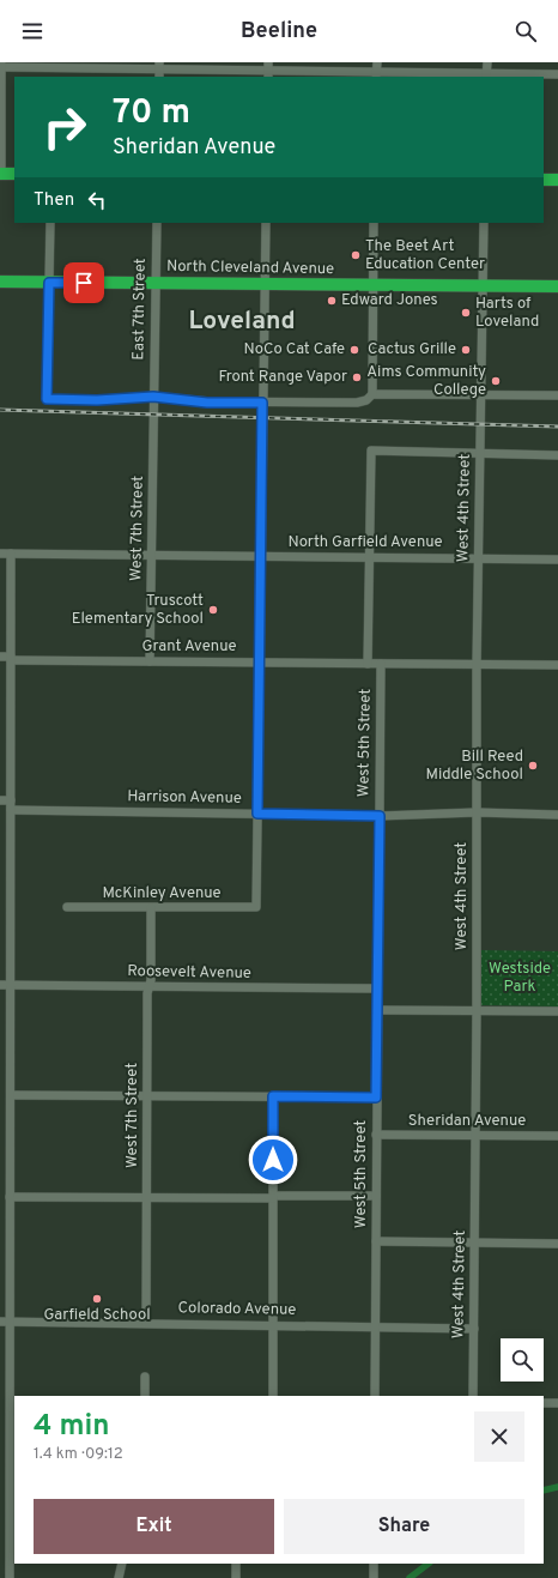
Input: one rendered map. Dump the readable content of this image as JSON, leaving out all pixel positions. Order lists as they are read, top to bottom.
{
  "streets": {
    "highway": ["North Cleveland Avenue"],
    "street": [
      "East 7th Street",
      "West 4th Street",
      "West 7th Street",
      "North Garfield Avenue",
      "Grant Avenue",
      "West 5th Street",
      "Harrison Avenue",
      "McKinley Avenue",
      "Roosevelt Avenue",
      "Sheridan Avenue",
      "Colorado Avenue"
    ]
  },
  "crossings": [
    ["North Cleveland Avenue", "East 7th Street"],
    ["North Cleveland Avenue", "West 4th Street"],
    ["East 7th Street", "West 7th Street"],
    ["West 4th Street", "North Garfield Avenue"],
    ["West 4th Street", "Harrison Avenue"],
    ["West 4th Street", "Sheridan Avenue"],
    ["West 4th Street", "Colorado Avenue"],
    ["West 7th Street", "North Garfield Avenue"],
    ["West 7th Street", "Grant Avenue"],
    ["West 7th Street", "McKinley Avenue"],
    ["West 7th Street", "Roosevelt Avenue"],
    ["West 7th Street", "Colorado Avenue"],
    ["Grant Avenue", "West 5th Street"],
    ["West 5th Street", "Harrison Avenue"],
    ["West 5th Street", "Roosevelt Avenue"],
    ["West 5th Street", "Sheridan Avenue"],
    ["West 5th Street", "Colorado Avenue"],
    ["Harrison Avenue", "McKinley Avenue"]
  ],
  "districts": ["Loveland"],
  "parks": ["Westside Park"],
  "places": [
    "The Beet Art Education Center",
    "Edward Jones",
    "Harts of Loveland",
    "NoCo Cat Cafe",
    "Cactus Grille",
    "Front Range Vapor",
    "Aims Community College",
    "Truscott Elementary School",
    "Bill Reed Middle School",
    "Garfield School"
  ],
  "page": {
    "header": "Beeline",
    "turn": ["70 m", "Sheridan Avenue"],
    "then": "Then",
    "heading": ["4 min", "1.4 km · 09:12"],
    "buttons": ["Exit", "Share"]
  }
}
